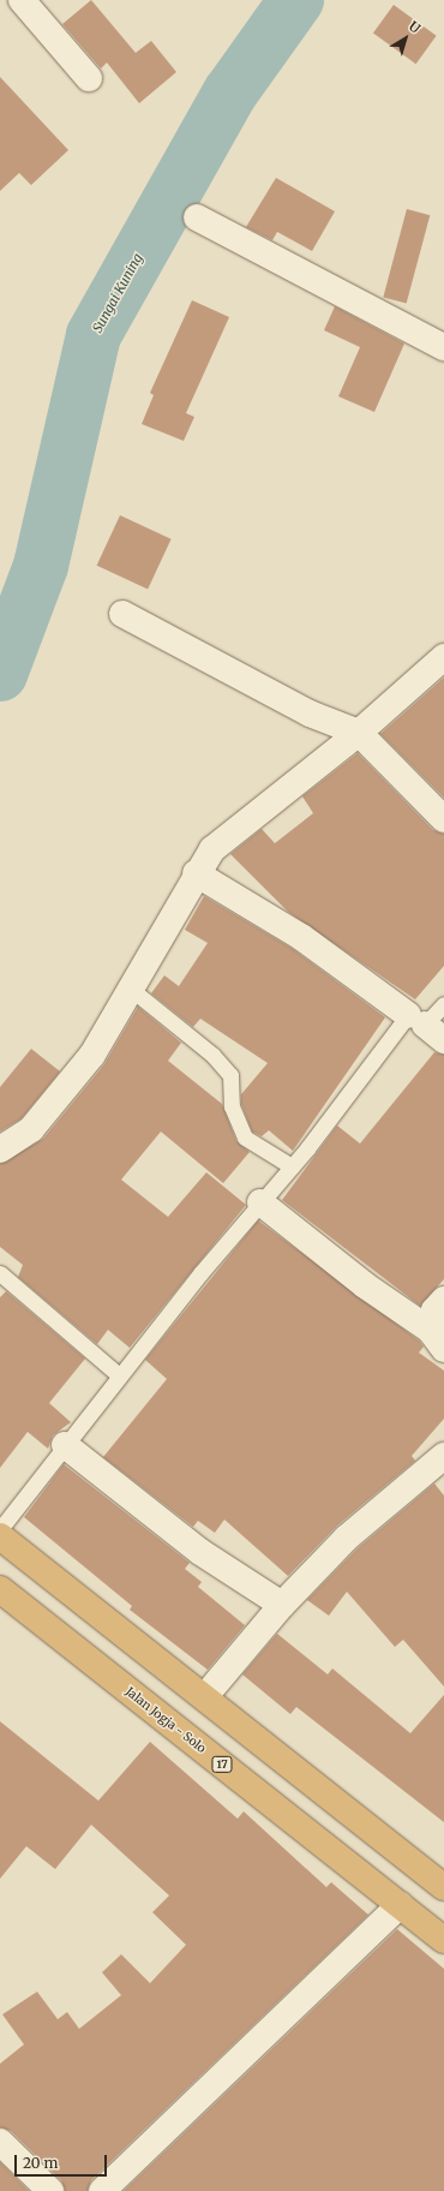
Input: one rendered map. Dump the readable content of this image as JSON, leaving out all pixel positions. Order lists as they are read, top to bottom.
{
  "streets": {
    "highway": ["Jalan Jogja - Solo", "17"]
  },
  "water": ["Sungai Kuning"],
  "scale_bar": "20 m",
  "north": "top right"
}
